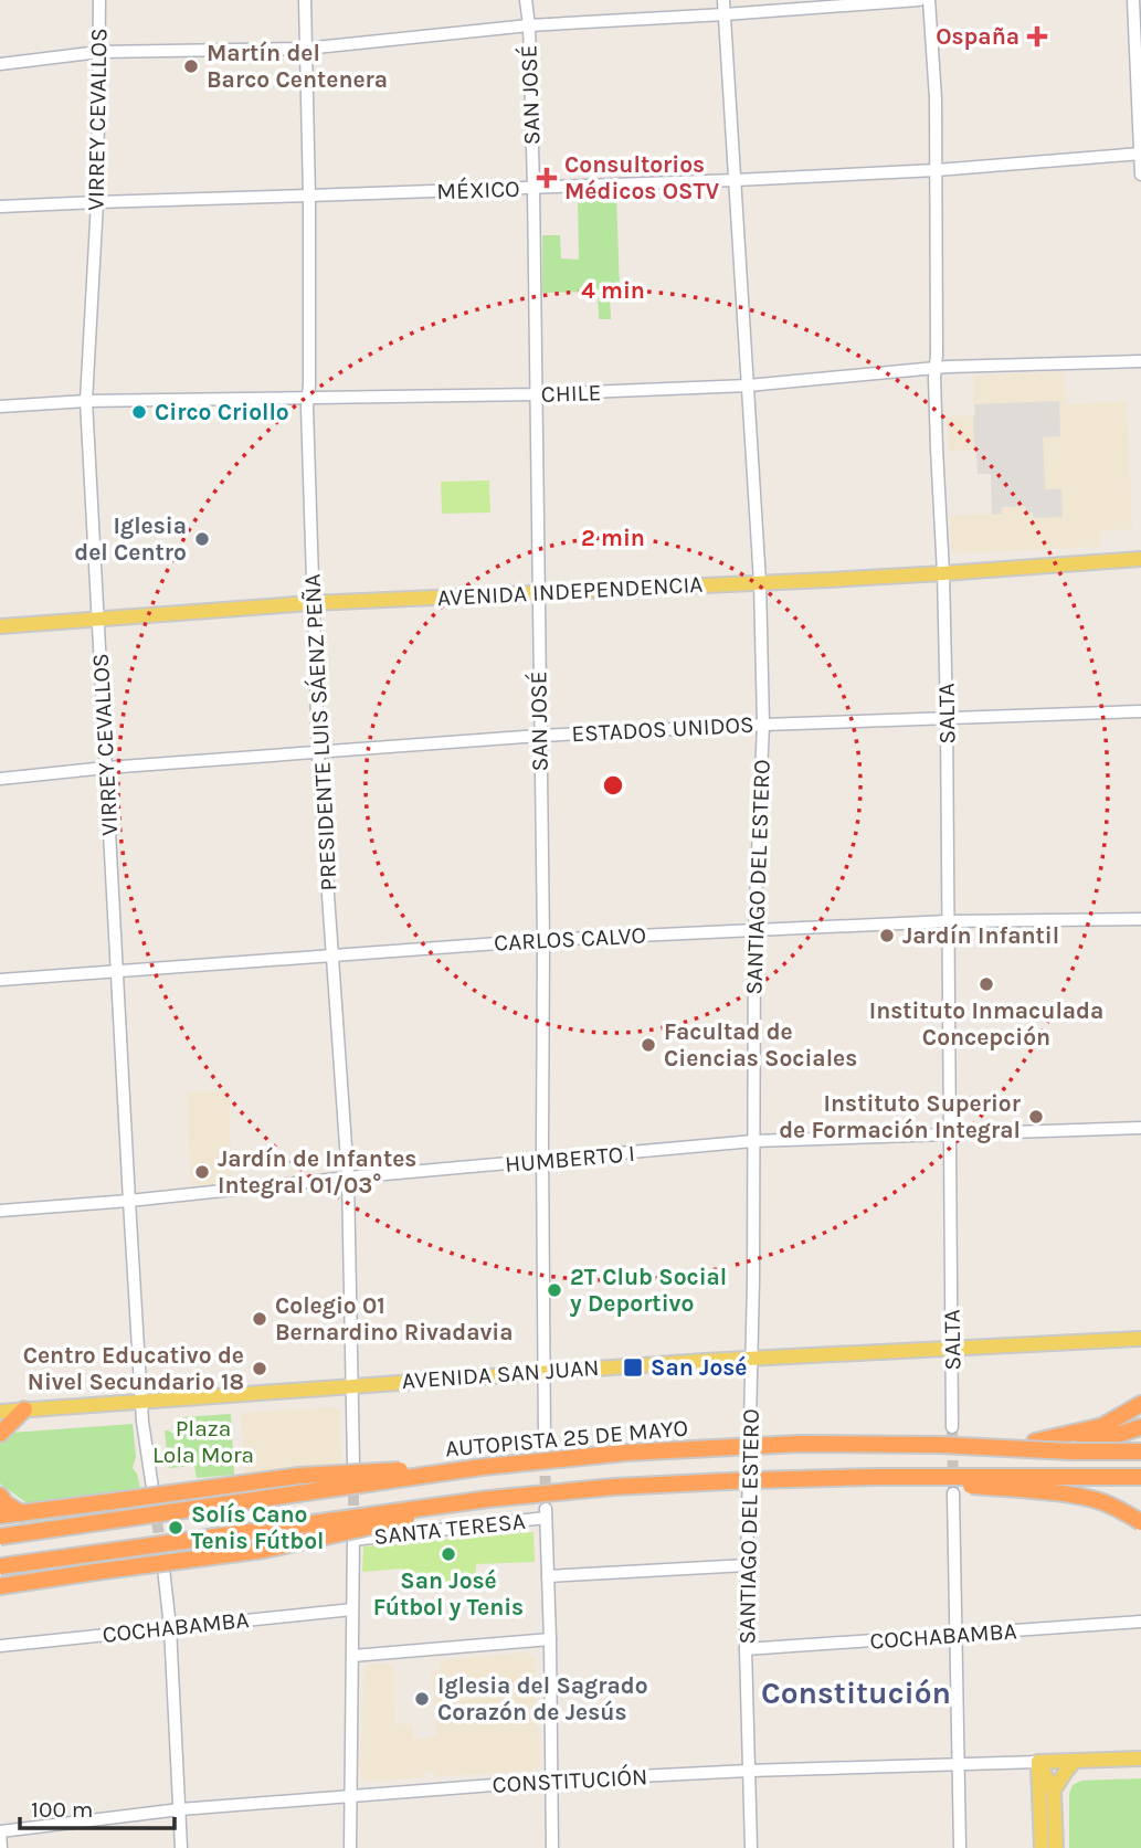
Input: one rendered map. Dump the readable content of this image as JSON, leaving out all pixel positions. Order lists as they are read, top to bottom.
{
  "streets": {
    "highway": ["AUTOPISTA 25 DE MAYO"],
    "main road": ["AVENIDA INDEPENDENCIA", "AVENIDA SAN JUAN", "CONSTITUCIÓN"],
    "street": [
      "SAN JOSÉ",
      "VIRREY CEVALLOS",
      "MÉXICO",
      "CHILE",
      "SALTA",
      "ESTADOS UNIDOS",
      "PRESIDENTE LUIS SÁENZ PEÑA",
      "SANTIAGO DEL ESTERO",
      "CARLOS CALVO",
      "HUMBERTO I",
      "SANTA TERESA",
      "COCHABAMBA"
    ]
  },
  "crossings": [
    ["SAN JOSÉ", "MÉXICO"],
    ["SAN JOSÉ", "CHILE"],
    ["SAN JOSÉ", "AVENIDA INDEPENDENCIA"],
    ["SAN JOSÉ", "ESTADOS UNIDOS"],
    ["SAN JOSÉ", "CARLOS CALVO"],
    ["SAN JOSÉ", "HUMBERTO I"],
    ["SAN JOSÉ", "AVENIDA SAN JUAN"],
    ["VIRREY CEVALLOS", "MÉXICO"],
    ["VIRREY CEVALLOS", "CHILE"],
    ["VIRREY CEVALLOS", "AVENIDA INDEPENDENCIA"],
    ["VIRREY CEVALLOS", "ESTADOS UNIDOS"],
    ["VIRREY CEVALLOS", "CARLOS CALVO"],
    ["VIRREY CEVALLOS", "HUMBERTO I"],
    ["VIRREY CEVALLOS", "AVENIDA SAN JUAN"],
    ["MÉXICO", "SALTA"],
    ["MÉXICO", "PRESIDENTE LUIS SÁENZ PEÑA"],
    ["MÉXICO", "SANTIAGO DEL ESTERO"],
    ["CHILE", "SALTA"],
    ["CHILE", "PRESIDENTE LUIS SÁENZ PEÑA"],
    ["CHILE", "SANTIAGO DEL ESTERO"],
    ["AVENIDA INDEPENDENCIA", "SALTA"],
    ["AVENIDA INDEPENDENCIA", "PRESIDENTE LUIS SÁENZ PEÑA"],
    ["AVENIDA INDEPENDENCIA", "SANTIAGO DEL ESTERO"],
    ["SALTA", "ESTADOS UNIDOS"],
    ["SALTA", "CARLOS CALVO"],
    ["SALTA", "HUMBERTO I"],
    ["SALTA", "AVENIDA SAN JUAN"],
    ["ESTADOS UNIDOS", "PRESIDENTE LUIS SÁENZ PEÑA"],
    ["ESTADOS UNIDOS", "SANTIAGO DEL ESTERO"],
    ["PRESIDENTE LUIS SÁENZ PEÑA", "CARLOS CALVO"],
    ["PRESIDENTE LUIS SÁENZ PEÑA", "HUMBERTO I"],
    ["PRESIDENTE LUIS SÁENZ PEÑA", "AVENIDA SAN JUAN"],
    ["SANTIAGO DEL ESTERO", "CARLOS CALVO"],
    ["SANTIAGO DEL ESTERO", "HUMBERTO I"],
    ["SANTIAGO DEL ESTERO", "AVENIDA SAN JUAN"],
    ["SANTIAGO DEL ESTERO", "COCHABAMBA"],
    ["SANTIAGO DEL ESTERO", "CONSTITUCIÓN"],
    ["SANTA TERESA", "COCHABAMBA"]
  ],
  "districts": ["Constitución"],
  "parks": ["Plaza Lola Mora"],
  "places": {
    "health": ["Ospaña", "Consultorios Médicos OSTV"],
    "other": [
      "Martín del Barco Centenera",
      "Circo Criollo",
      "Iglesia del Centro",
      "Jardín Infantil",
      "Instituto Inmaculada Concepción",
      "Facultad de Ciencias Sociales",
      "Instituto Superior de Formación Integral",
      "Jardín de Infantes Integral 01/03°",
      "2T Club Social y Deportivo",
      "Colegio 01 Bernardino Rivadavia",
      "Centro Educativo de Nivel Secundario 18",
      "Solís Cano Tenis Fútbol",
      "San José Fútbol y Tenis",
      "Iglesia del Sagrado Corazón de Jesús"
    ],
    "transit": ["San José"]
  },
  "scale_bar": "100 m",
  "rings": ["4 min", "2 min"]
}
